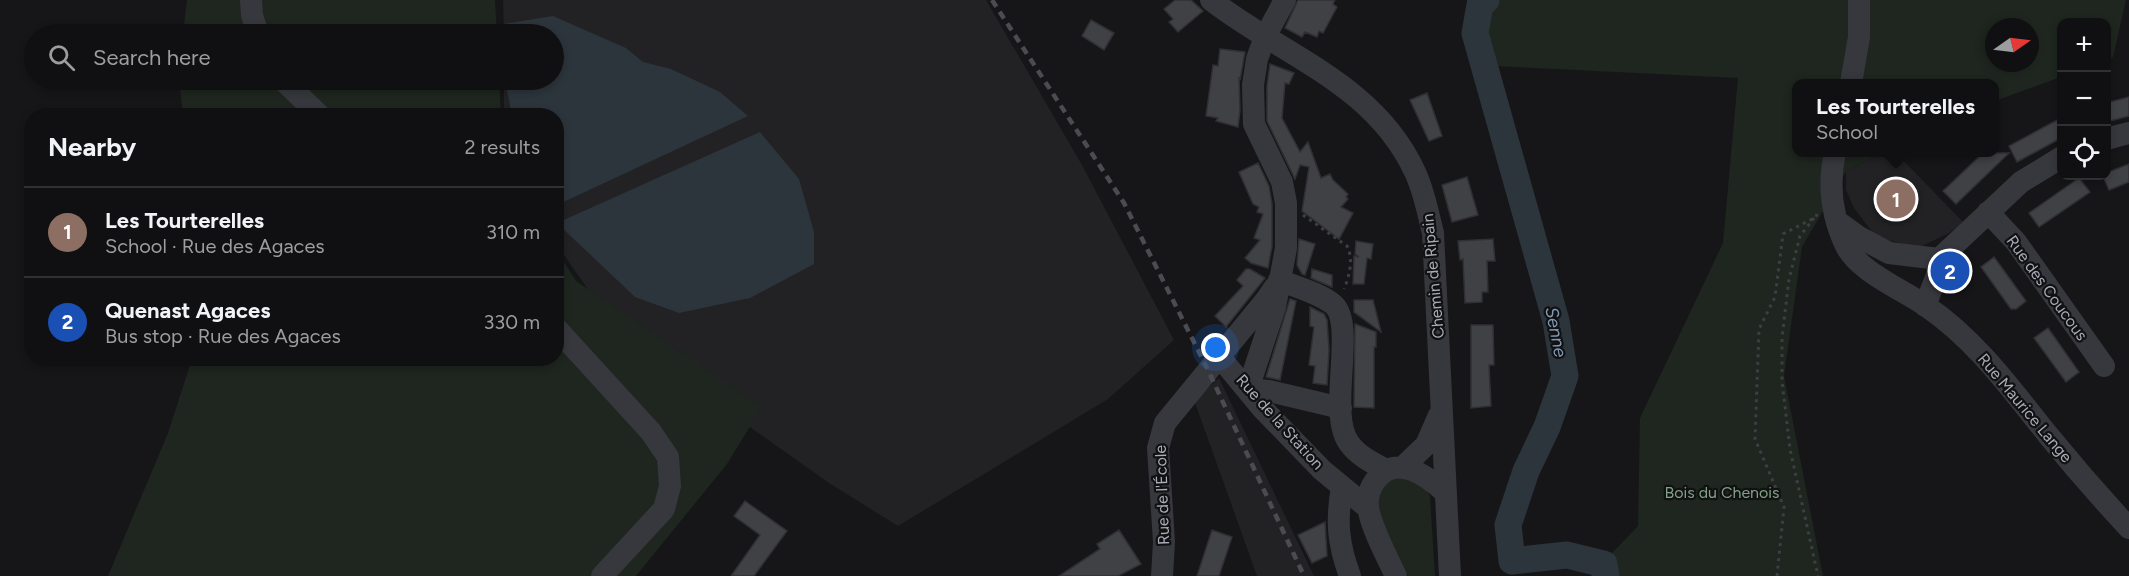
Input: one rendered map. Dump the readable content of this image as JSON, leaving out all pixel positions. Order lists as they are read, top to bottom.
{
  "streets": {
    "street": [
      "Chemin de Ripain",
      "Rue des Coucous",
      "Rue Maurice Lange",
      "Rue de la Station",
      "Rue de l'École"
    ]
  },
  "crossings": [
    ["Rue de la Station", "Rue de l'École"]
  ],
  "water": ["Senne"],
  "parks": ["Bois du Chenois"],
  "north": "right",
  "page": {
    "map_buttons": ["+", "−"],
    "search": "Search here",
    "popup": ["Les Tourterelles", "School"],
    "heading": ["Nearby", "2 results"],
    "pins": ["1", "2"],
    "list": [
      {
        "mark": "1",
        "name": "Les Tourterelles",
        "note": "School · Rue des Agaces",
        "value": "310 m"
      },
      {
        "mark": "2",
        "name": "Quenast Agaces",
        "note": "Bus stop · Rue des Agaces",
        "value": "330 m"
      }
    ]
  }
}
